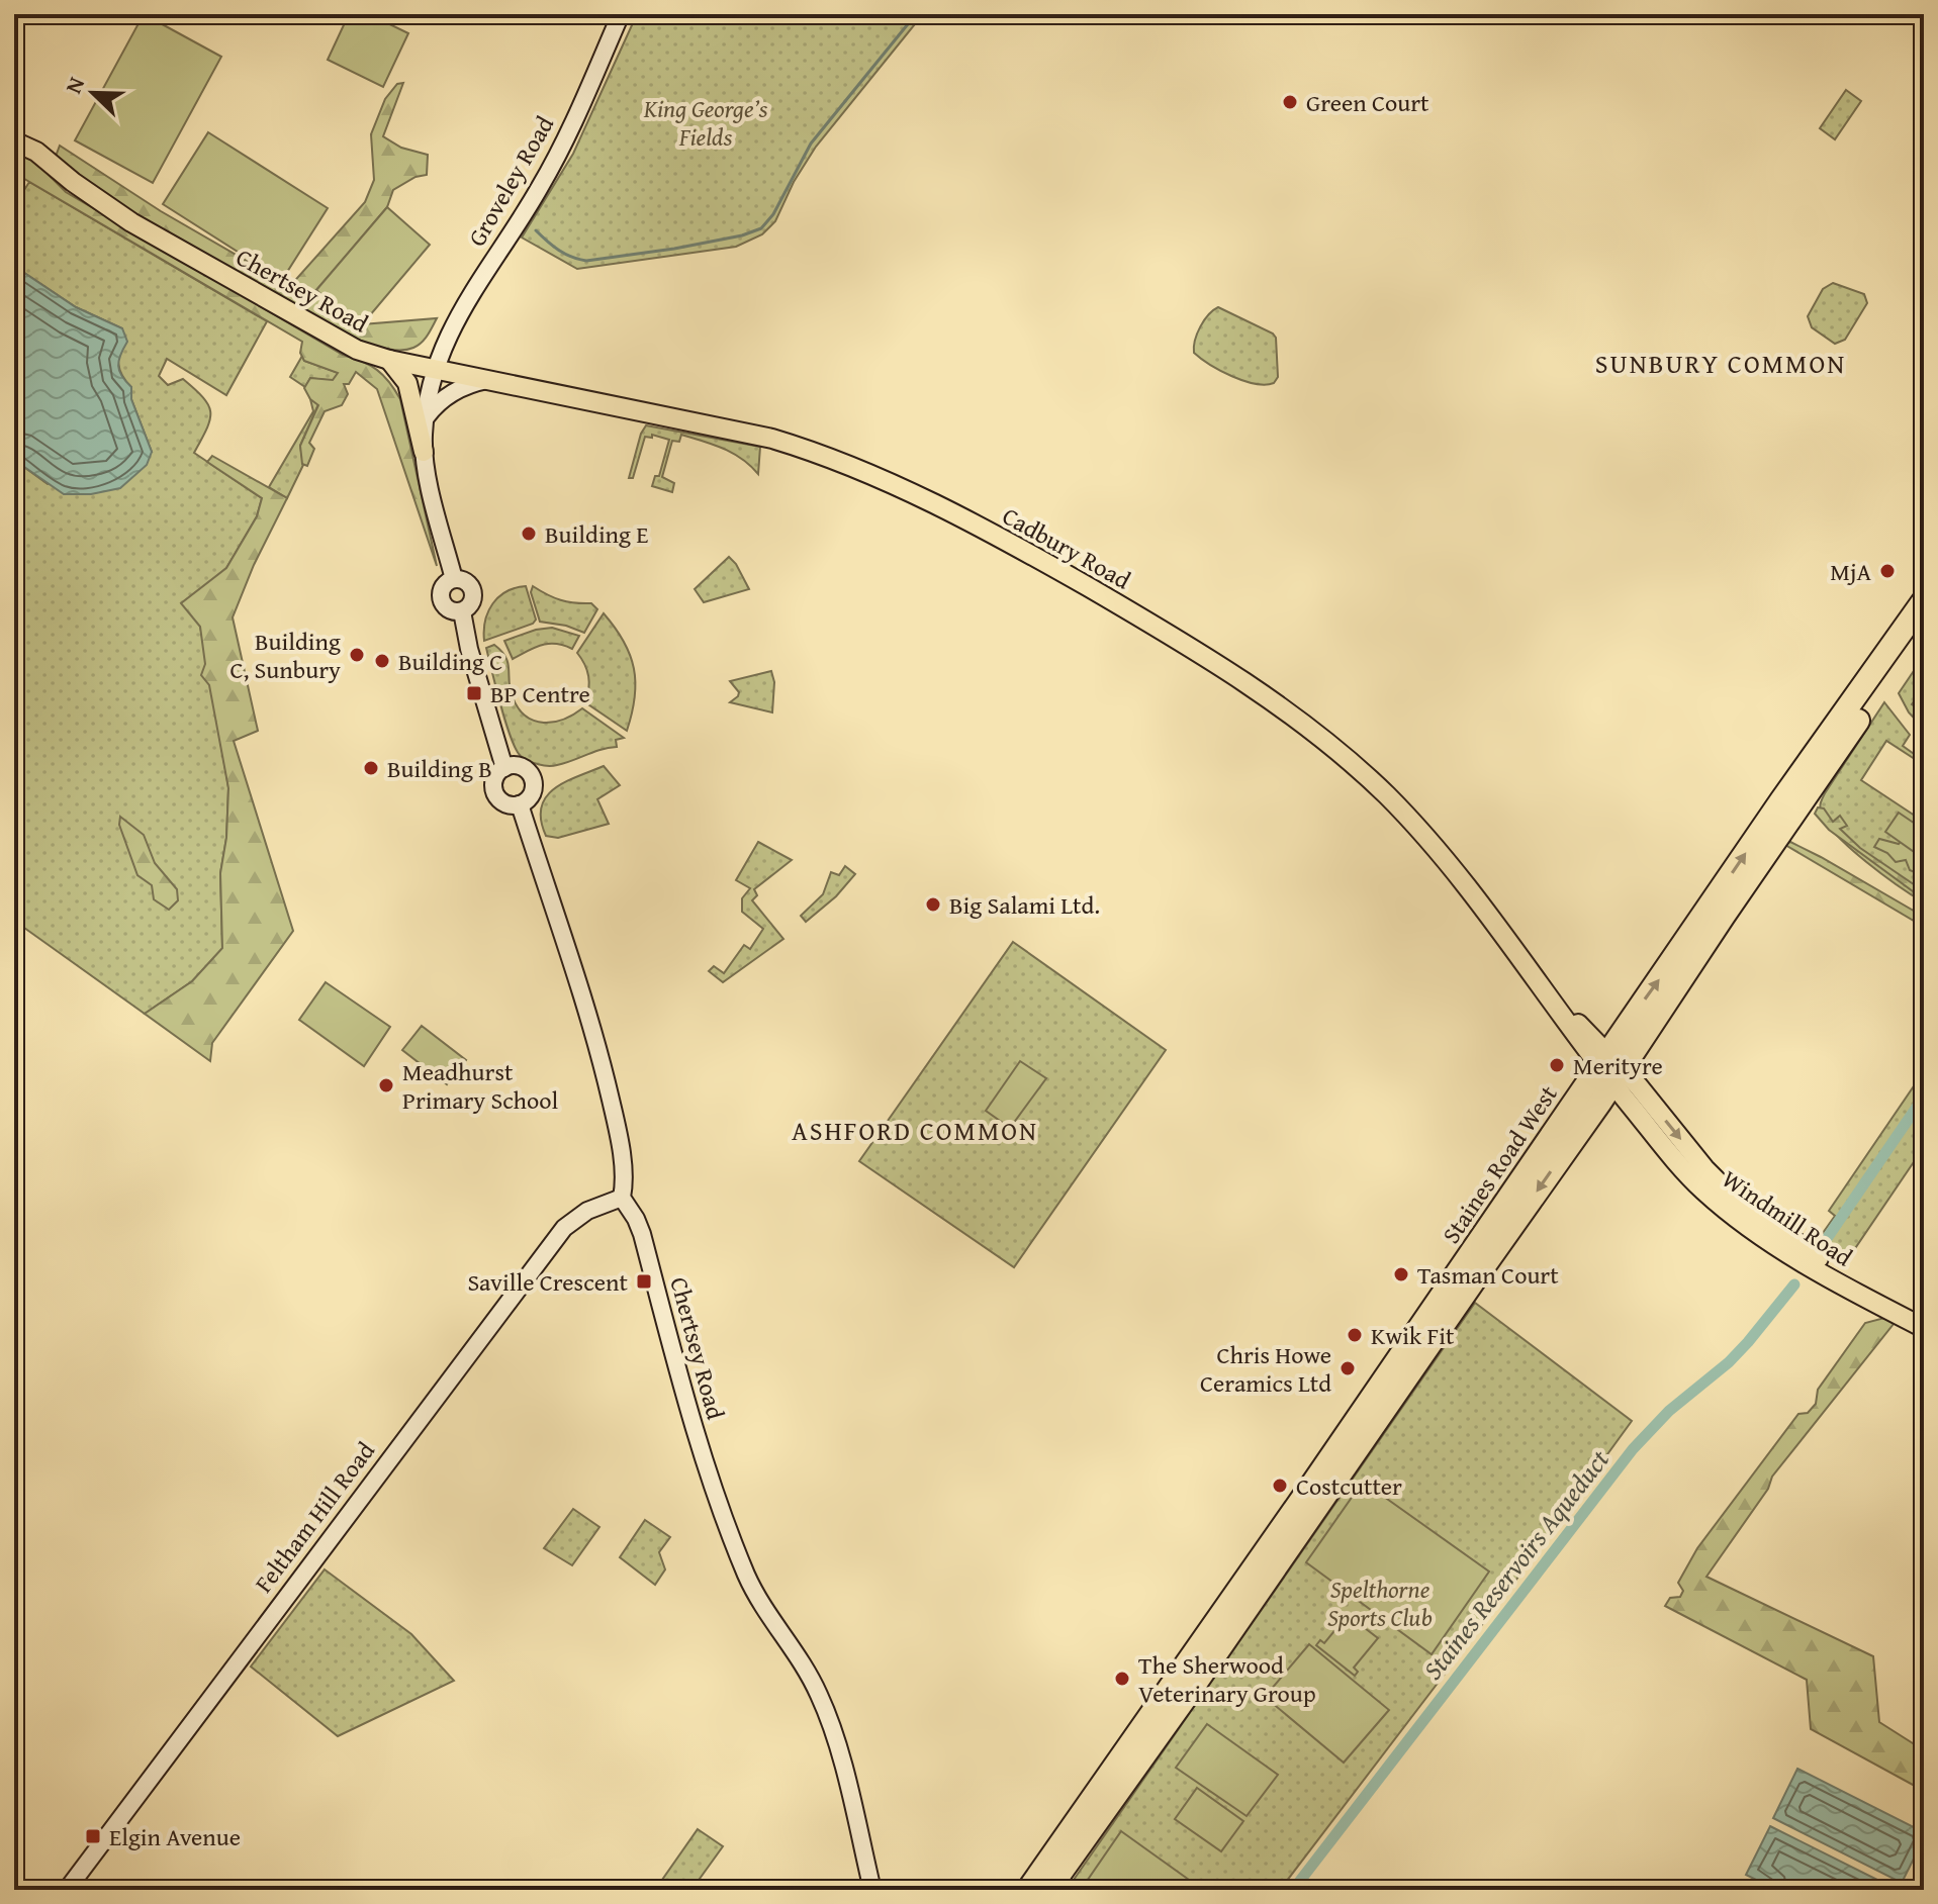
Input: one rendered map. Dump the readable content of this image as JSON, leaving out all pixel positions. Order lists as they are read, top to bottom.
{
  "streets": {
    "highway": ["Staines Road West"],
    "main road": ["Chertsey Road", "Cadbury Road", "Windmill Road"],
    "street": ["Groveley Road", "Feltham Hill Road"]
  },
  "crossings": [
    ["Groveley Road", "Chertsey Road"],
    ["Groveley Road", "Cadbury Road"],
    ["Chertsey Road", "Cadbury Road"],
    ["Chertsey Road", "Feltham Hill Road"],
    ["Cadbury Road", "Staines Road West"]
  ],
  "districts": ["SUNBURY COMMON", "ASHFORD COMMON"],
  "water": ["Staines Reservoirs Aqueduct"],
  "parks": ["King George’s Fields", "Spelthorne Sports Club"],
  "places": {
    "other": [
      "Green Court",
      "Building E",
      "MjA",
      "Building C, Sunbury",
      "Building C",
      "Building B",
      "Big Salami Ltd.",
      "Merityre",
      "Meadhurst Primary School",
      "Tasman Court",
      "Kwik Fit",
      "Chris Howe Ceramics Ltd",
      "Costcutter",
      "The Sherwood Veterinary Group"
    ],
    "transit": ["BP Centre", "Saville Crescent", "Elgin Avenue"]
  },
  "north": "top left"
}
